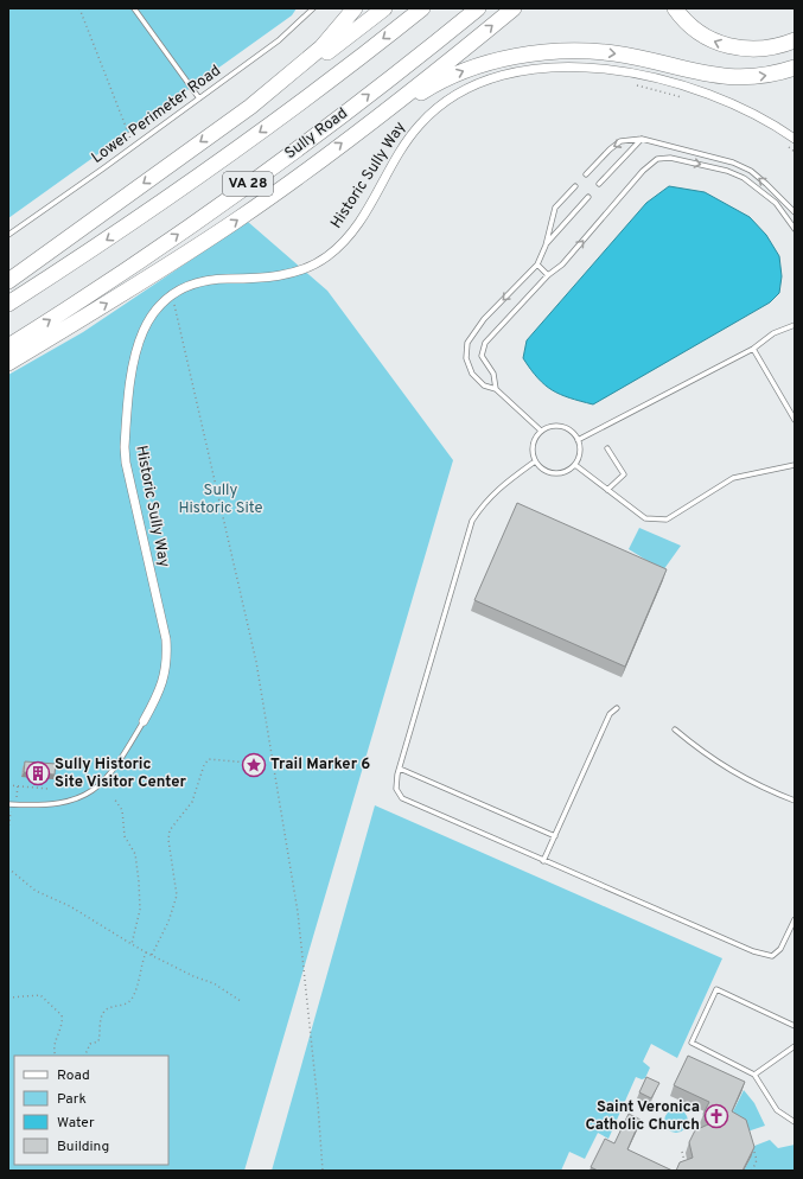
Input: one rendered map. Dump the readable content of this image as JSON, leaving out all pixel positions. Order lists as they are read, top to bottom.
{
  "streets": {
    "highway": ["Sully Road", "VA 28"],
    "street": ["Historic Sully Way"],
    "lane": ["Lower Perimeter Road"]
  },
  "parks": ["Sully Historic Site"],
  "places": {
    "place": ["Trail Marker 6"],
    "building": ["Sully Historic Site Visitor Center"],
    "church": ["Saint Veronica Catholic Church"]
  },
  "legend": [
    "Road",
    "Park",
    "Water",
    "Building"
  ]
}
